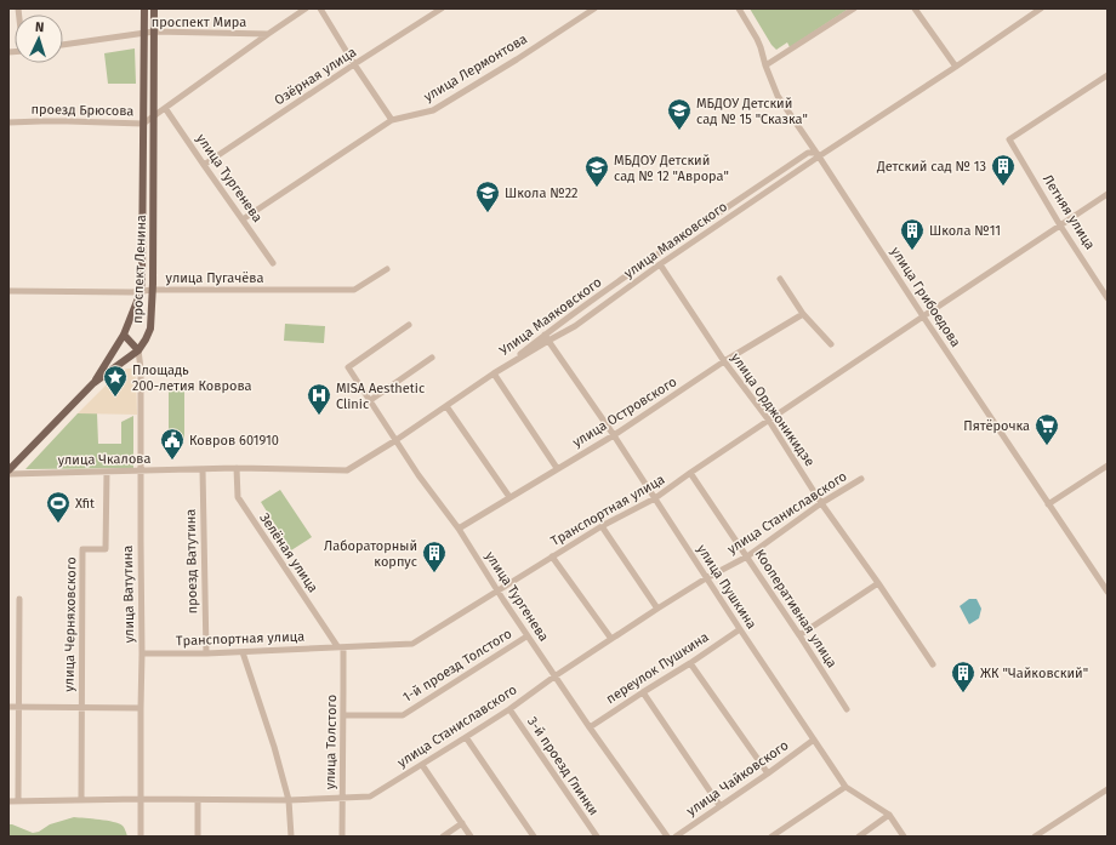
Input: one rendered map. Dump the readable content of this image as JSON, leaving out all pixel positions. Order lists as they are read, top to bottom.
{
  "streets": {
    "main road": ["проспект Ленина"],
    "street": [
      "проспект Мира",
      "улица Лермонтова",
      "Озёрная улица",
      "проезд Брюсова",
      "улица Тургенева",
      "Летняя улица",
      "улица Маяковского",
      "улица Пугачёва",
      "улица Грибоедова",
      "Улица Маяковского",
      "улица Орджоникидзе",
      "улица Островского",
      "улица Чкалова",
      "Транспортная улица",
      "улица Станиславского",
      "Зелёная улица",
      "проезд Ватутина",
      "улица Пушкина",
      "улица Ватутина",
      "Кооперативная улица",
      "улица Черняховского",
      "1-й проезд Толстого",
      "переулок Пушкина",
      "улица Толстого",
      "3-й проезд Глинки",
      "улица Чайковского"
    ]
  },
  "crossings": [
    ["проспект Мира", "проезд Брюсова"],
    ["проспект Мира", "проспект Ленина"],
    ["улица Лермонтова", "улица Тургенева"],
    ["Озёрная улица", "улица Тургенева"],
    ["проезд Брюсова", "улица Тургенева"],
    ["проезд Брюсова", "проспект Ленина"],
    ["улица Тургенева", "улица Маяковского"],
    ["улица Тургенева", "улица Островского"],
    ["улица Тургенева", "Транспортная улица"],
    ["улица Тургенева", "улица Станиславского"],
    ["улица Тургенева", "1-й проезд Толстого"],
    ["улица Тургенева", "переулок Пушкина"],
    ["Летняя улица", "Транспортная улица"],
    ["улица Маяковского", "улица Грибоедова"],
    ["улица Маяковского", "Улица Маяковского"],
    ["улица Маяковского", "улица Орджоникидзе"],
    ["улица Маяковского", "улица Чкалова"],
    ["улица Маяковского", "улица Пушкина"],
    ["проспект Ленина", "улица Пугачёва"],
    ["проспект Ленина", "улица Ватутина"],
    ["улица Грибоедова", "Улица Маяковского"],
    ["улица Грибоедова", "Транспортная улица"],
    ["Улица Маяковского", "улица Пушкина"],
    ["улица Орджоникидзе", "улица Островского"],
    ["улица Орджоникидзе", "Транспортная улица"],
    ["улица Орджоникидзе", "улица Станиславского"],
    ["улица Островского", "улица Пушкина"],
    ["улица Чкалова", "Зелёная улица"],
    ["улица Чкалова", "проезд Ватутина"],
    ["улица Чкалова", "улица Ватутина"],
    ["улица Чкалова", "улица Черняховского"],
    ["Транспортная улица", "Зелёная улица"],
    ["Транспортная улица", "проезд Ватутина"],
    ["Транспортная улица", "улица Пушкина"],
    ["Транспортная улица", "улица Ватутина"],
    ["Транспортная улица", "Кооперативная улица"],
    ["Транспортная улица", "улица Толстого"],
    ["улица Станиславского", "улица Пушкина"],
    ["улица Станиславского", "улица Ватутина"],
    ["улица Станиславского", "Кооперативная улица"],
    ["улица Станиславского", "улица Черняховского"],
    ["улица Станиславского", "улица Толстого"],
    ["улица Станиславского", "3-й проезд Глинки"],
    ["Зелёная улица", "улица Толстого"],
    ["улица Пушкина", "переулок Пушкина"],
    ["улица Пушкина", "улица Чайковского"],
    ["1-й проезд Толстого", "улица Толстого"]
  ],
  "places": {
    "school or university": ["МБДОУ Детский сад № 15 \"Сказка\"", "МБДОУ Детский сад № 12 \"Аврора\"", "Школа №22"],
    "building": [
      "Детский сад № 13",
      "Школа №11",
      "Лабораторный корпус",
      "ЖК \"Чайковский\""
    ],
    "place": ["Площадь 200-летия Коврова"],
    "hospital": ["MISA Aesthetic Clinic"],
    "supermarket": ["Пятёрочка"],
    "public building": ["Ковров 601910"],
    "sports": ["Xfit"]
  },
  "north": "top"
}
